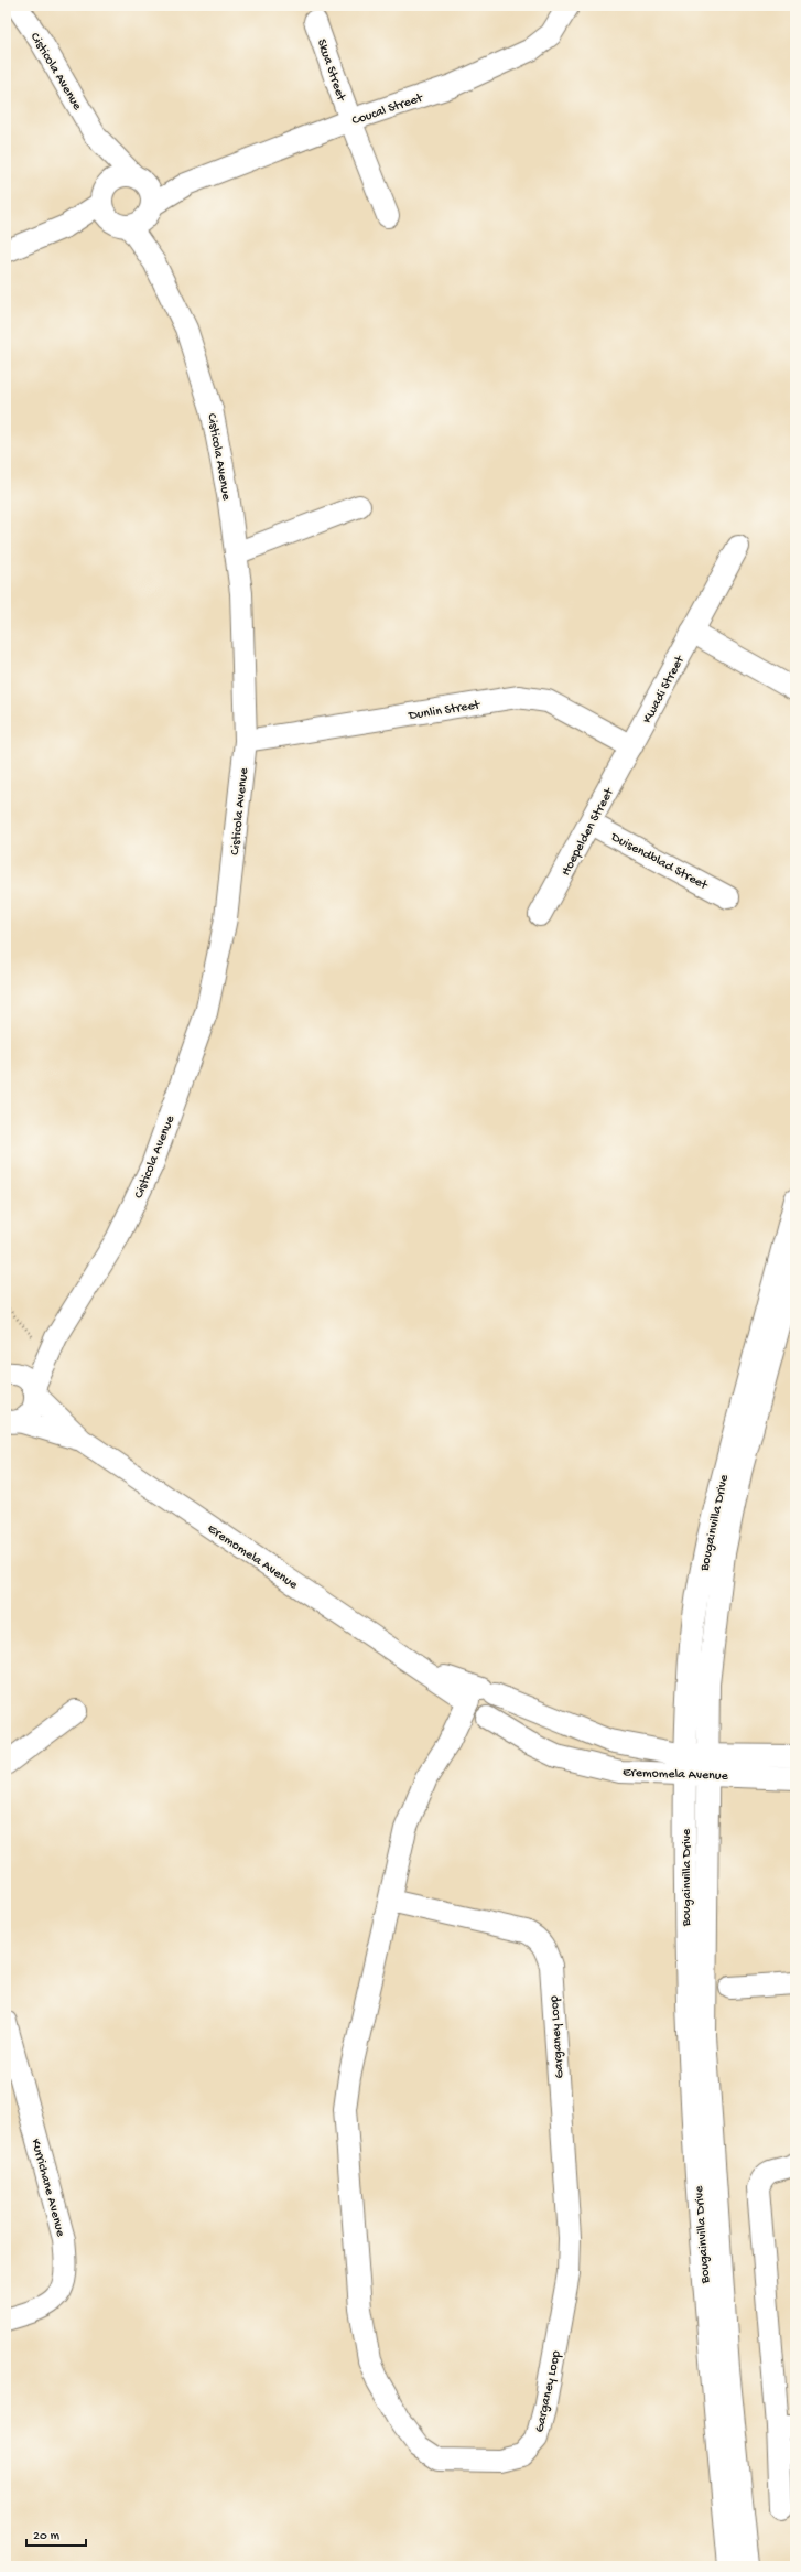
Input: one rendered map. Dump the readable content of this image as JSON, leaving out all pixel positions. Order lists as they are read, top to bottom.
{
  "streets": {
    "street": [
      "Skua Street",
      "Cisticola Avenue",
      "Coucal Street",
      "Kwadi Street",
      "Dunlin Street",
      "Hoepelden Street",
      "Duisendblad Street",
      "Bougainvilla Drive",
      "Eremomela Avenue",
      "Garganey Loop",
      "Kurrichane Avenue"
    ]
  },
  "crossings": [
    ["Skua Street", "Coucal Street"],
    ["Cisticola Avenue", "Coucal Street"],
    ["Cisticola Avenue", "Dunlin Street"],
    ["Cisticola Avenue", "Eremomela Avenue"],
    ["Kwadi Street", "Dunlin Street"],
    ["Kwadi Street", "Hoepelden Street"],
    ["Dunlin Street", "Hoepelden Street"],
    ["Hoepelden Street", "Duisendblad Street"],
    ["Bougainvilla Drive", "Eremomela Avenue"],
    ["Eremomela Avenue", "Garganey Loop"]
  ],
  "scale_bar": "20 m"
}
